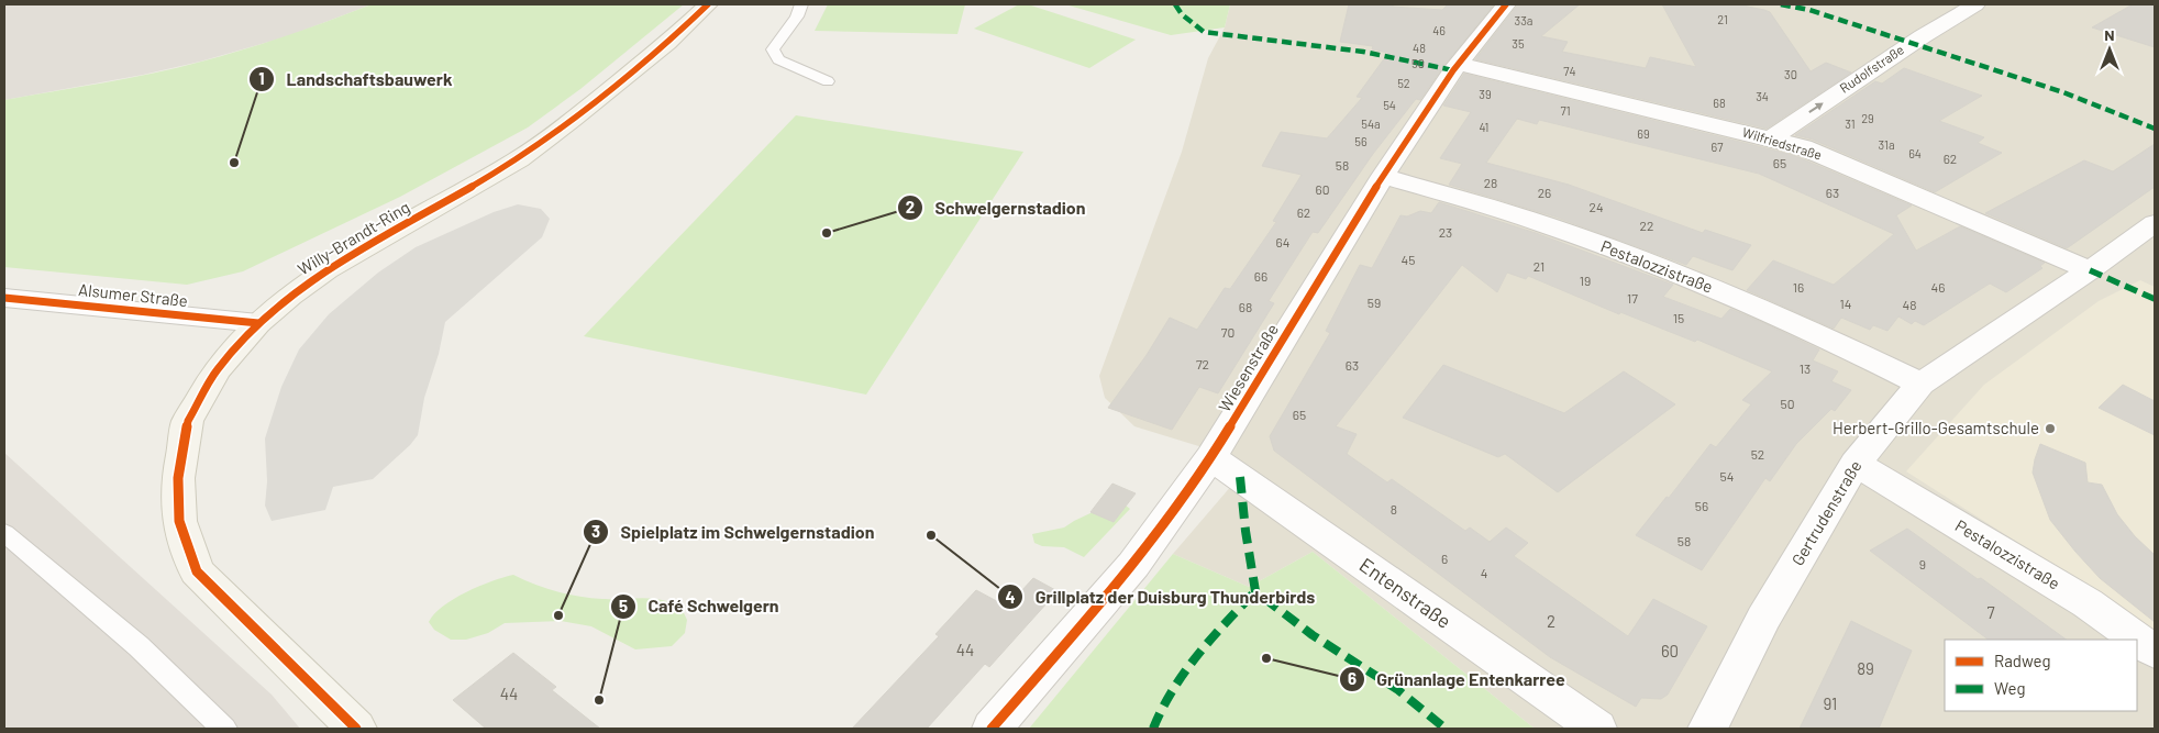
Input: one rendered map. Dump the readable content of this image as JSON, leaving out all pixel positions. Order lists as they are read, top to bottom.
{
  "streets": {
    "main road": ["Willy-Brandt-Ring"],
    "street": [
      "Rudolfstraße",
      "Wilfriedstraße",
      "Pestalozzistraße",
      "Alsumer Straße",
      "Wiesenstraße",
      "Gertrudenstraße",
      "Entenstraße"
    ]
  },
  "crossings": [
    ["Rudolfstraße", "Wilfriedstraße"],
    ["Wilfriedstraße", "Wiesenstraße"],
    ["Wilfriedstraße", "Gertrudenstraße"],
    ["Willy-Brandt-Ring", "Alsumer Straße"],
    ["Pestalozzistraße", "Wiesenstraße"],
    ["Pestalozzistraße", "Gertrudenstraße"],
    ["Wiesenstraße", "Entenstraße"]
  ],
  "one_way": ["Rudolfstraße"],
  "places": [
    "Landschaftsbauwerk",
    "Schwelgernstadion",
    "Herbert-Grillo-Gesamtschule",
    "Grillplatz der Duisburg Thunderbirds",
    "Spielplatz im Schwelgernstadion",
    "Grünanlage Entenkarree",
    "Café Schwelgern"
  ],
  "house_numbers": [
    "21",
    "33a",
    "46",
    "35",
    "48",
    "50",
    "74",
    "30",
    "52",
    "39",
    "34",
    "68",
    "54",
    "71",
    "29",
    "54a",
    "31",
    "41",
    "69",
    "56",
    "31a",
    "67",
    "64",
    "62",
    "65",
    "58",
    "28",
    "60",
    "26",
    "63",
    "24",
    "62",
    "22",
    "23",
    "64",
    "45",
    "21",
    "66",
    "19",
    "16",
    "46",
    "17",
    "59",
    "14",
    "48",
    "68",
    "15",
    "70",
    "72",
    "63",
    "13",
    "50",
    "65",
    "52",
    "54",
    "56",
    "8",
    "58",
    "6",
    "9",
    "4",
    "7",
    "2",
    "44",
    "60",
    "89",
    "44",
    "91"
  ],
  "legend": ["Radweg", "Weg"],
  "north": "top"
}
